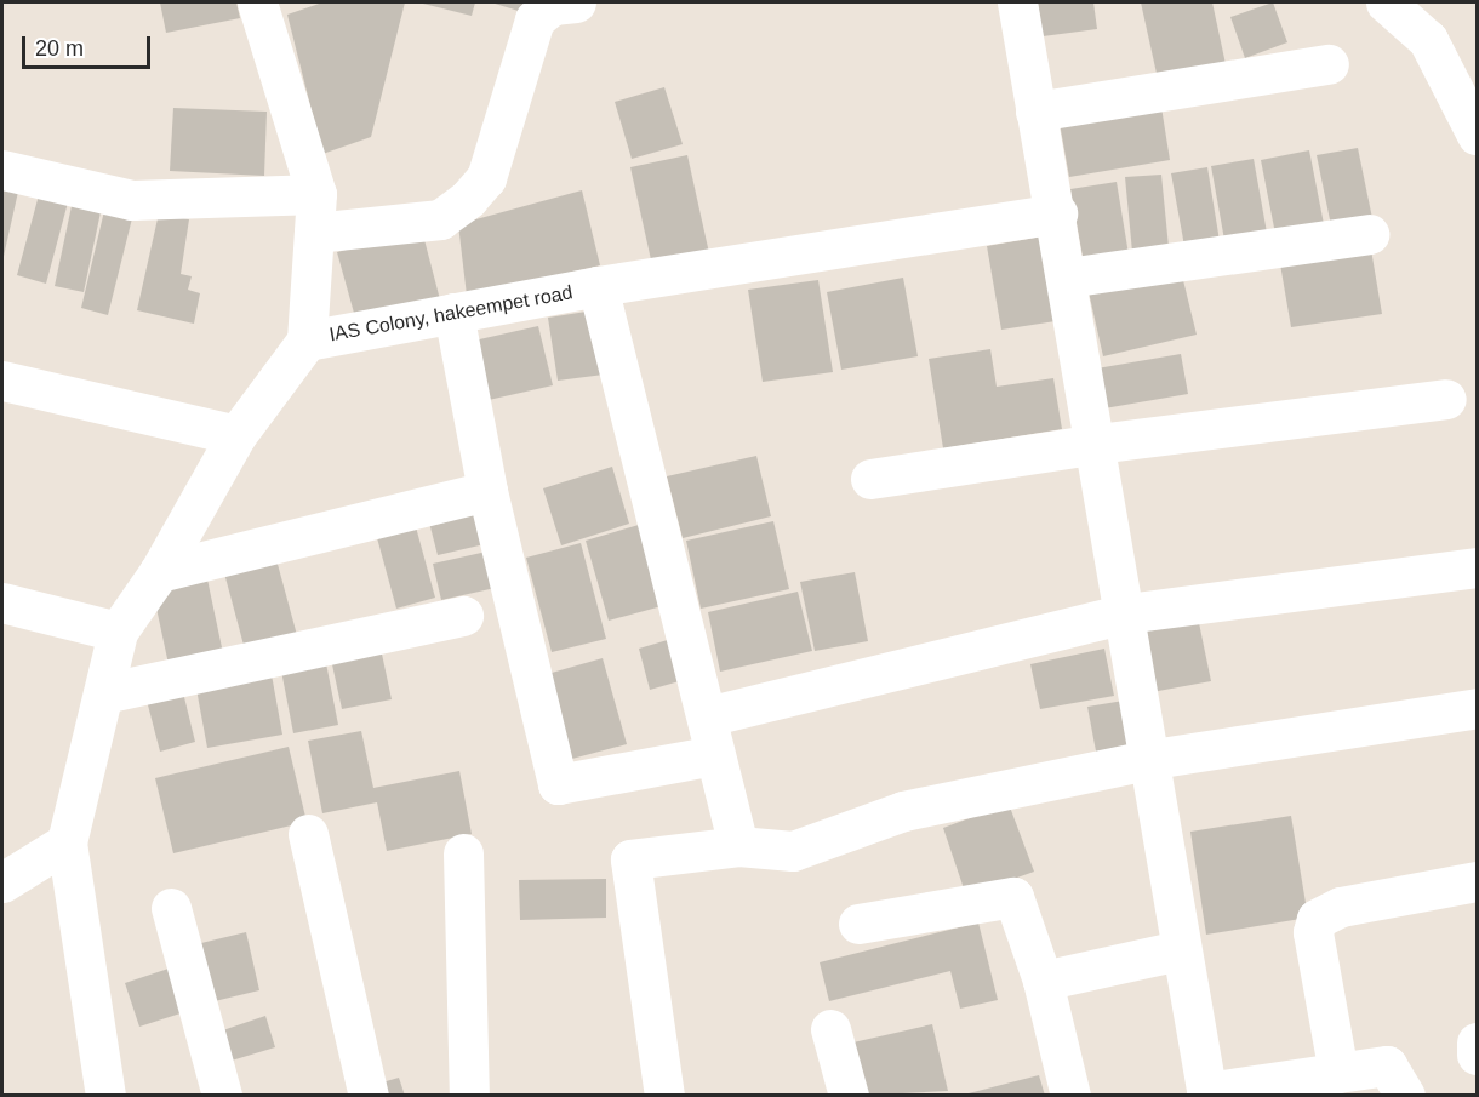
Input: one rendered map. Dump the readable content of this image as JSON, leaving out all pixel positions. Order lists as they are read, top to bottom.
{
  "streets": {
    "street": ["IAS Colony, hakeempet road"]
  },
  "scale_bar": "20 m"
}
